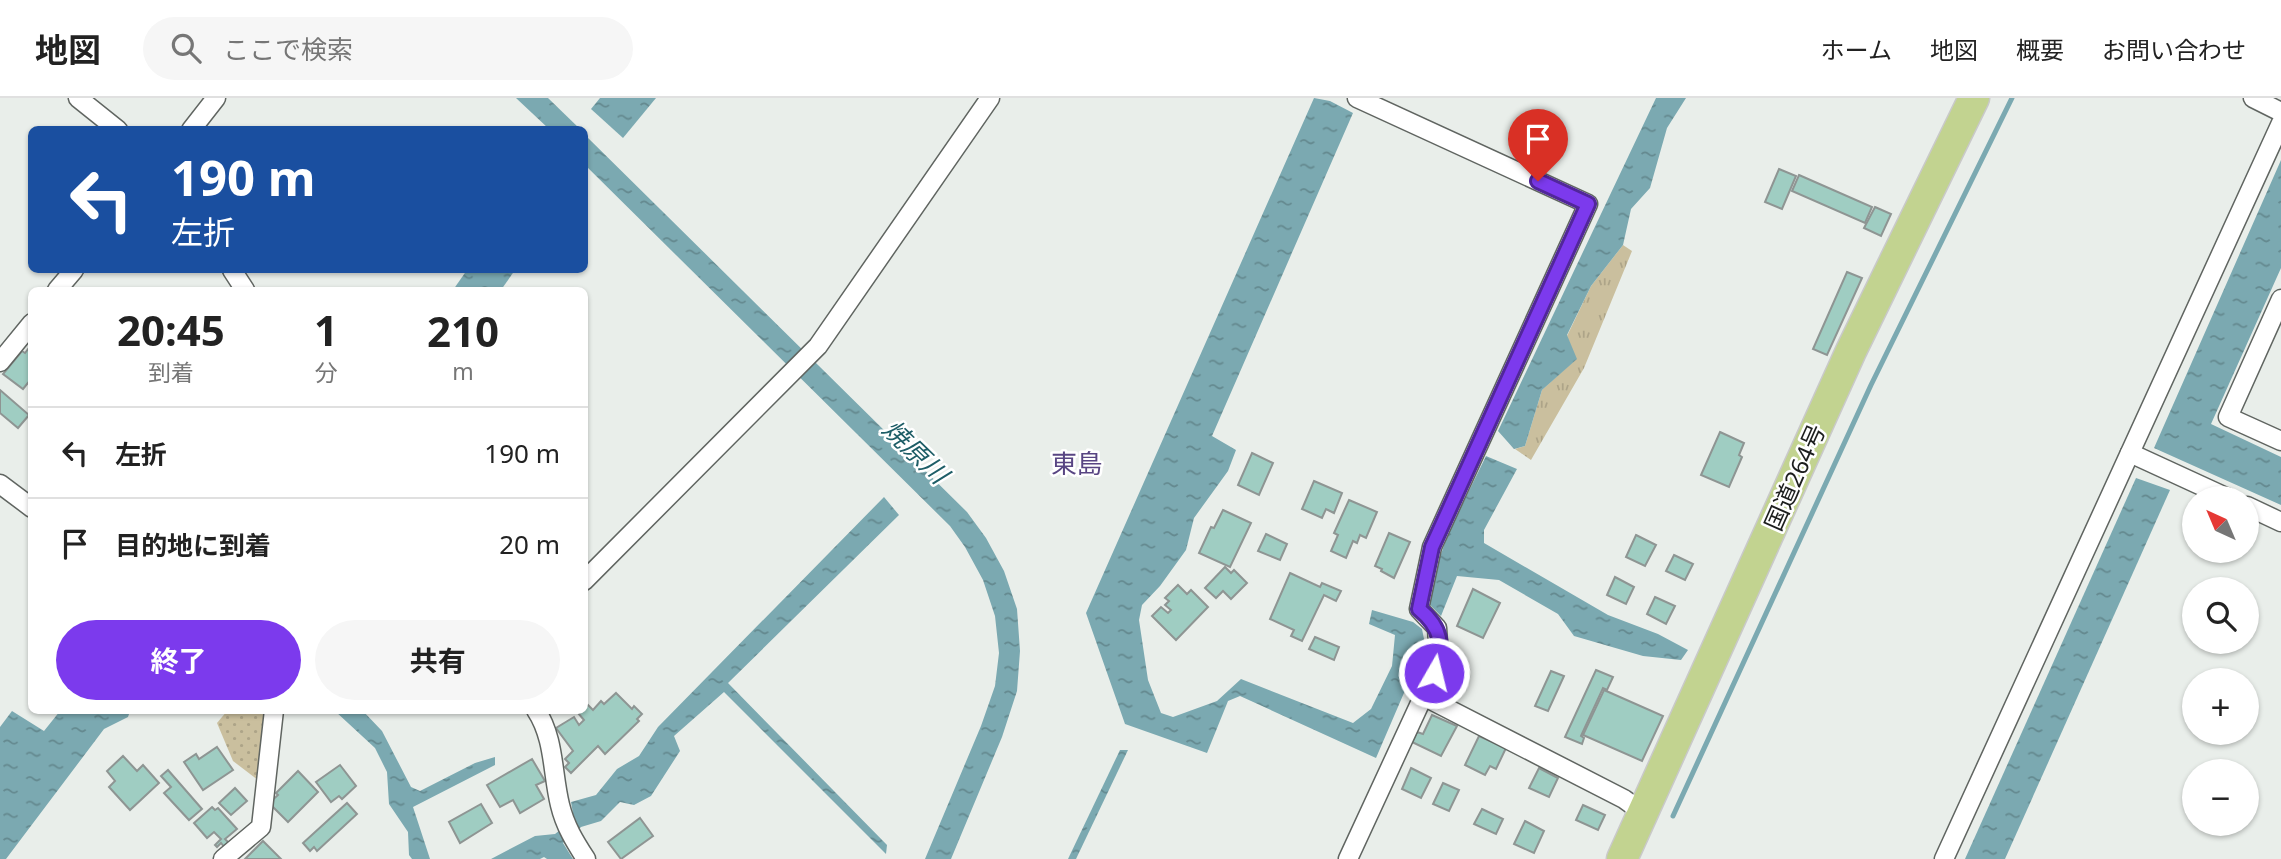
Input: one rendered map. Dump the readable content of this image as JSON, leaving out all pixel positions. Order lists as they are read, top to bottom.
{
  "streets": {
    "highway": ["国道264号"]
  },
  "districts": ["東島"],
  "water": ["焼原川"],
  "north": "top left",
  "page": {
    "header": "地図",
    "search": "ここで検索",
    "nav": [
      "ホーム",
      "地図",
      "概要",
      "お問い合わせ"
    ],
    "turn": ["190 m", "左折"],
    "eta": [
      "20:45",
      "到着",
      "1",
      "分",
      "210",
      "m"
    ],
    "list": [
      {
        "name": "左折",
        "value": "190 m"
      },
      {
        "name": "目的地に到着",
        "value": "20 m"
      }
    ],
    "map_buttons": ["+", "−"],
    "buttons": ["終了", "共有"]
  }
}
